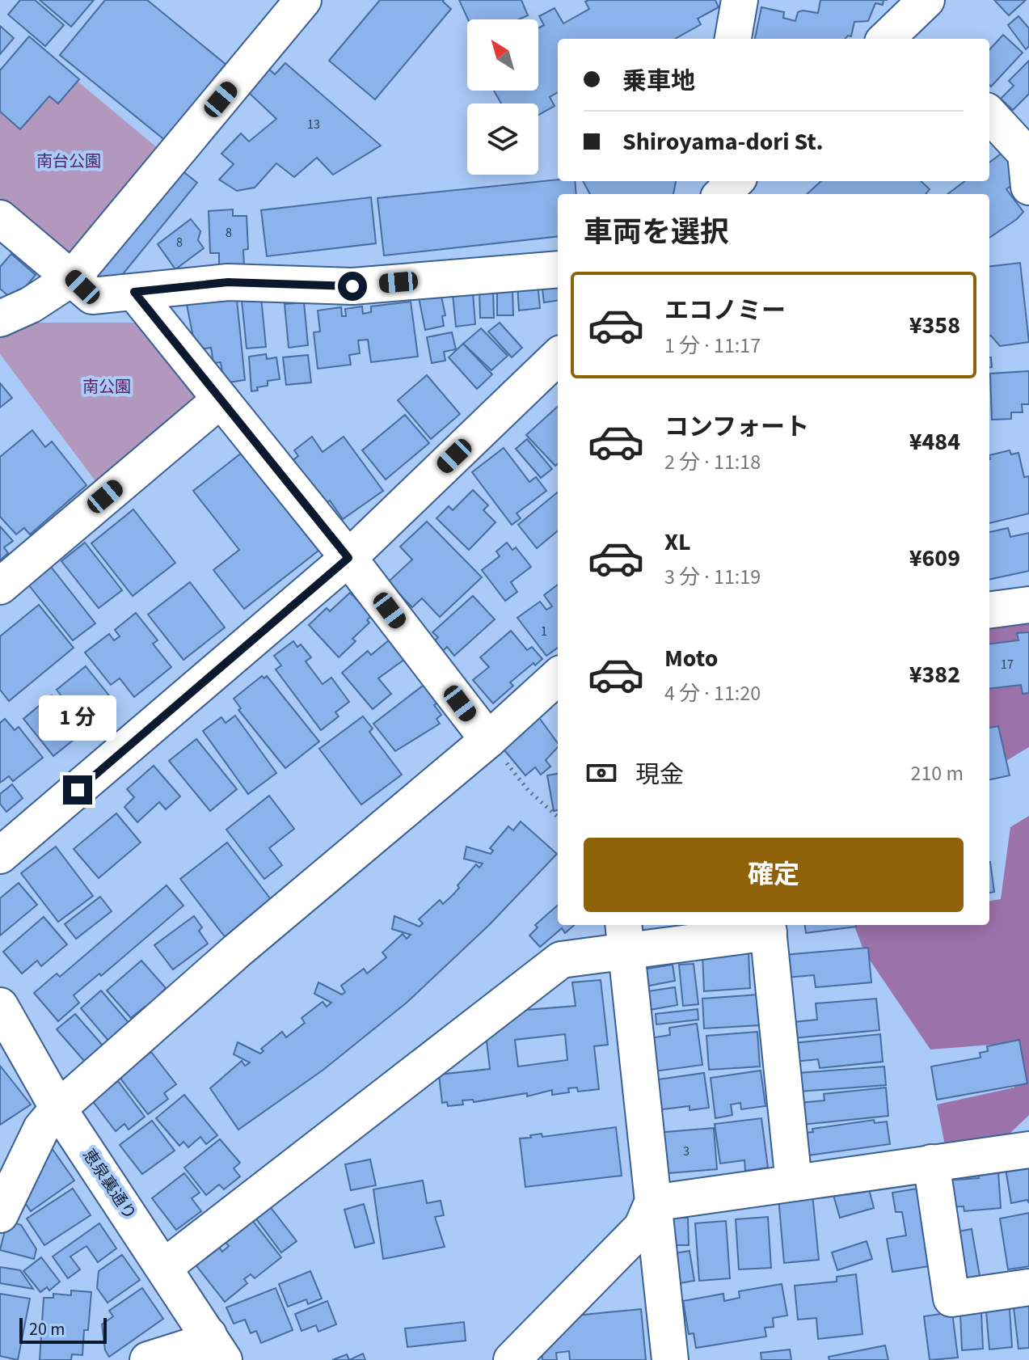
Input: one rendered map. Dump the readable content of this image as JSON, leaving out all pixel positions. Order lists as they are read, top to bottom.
{
  "streets": {
    "street": ["恵泉裏通り"]
  },
  "parks": ["南台公園", "南公園"],
  "house_numbers": [
    "13",
    "8",
    "8",
    "1",
    "17",
    "3"
  ],
  "scale_bar": "20 m",
  "north": "top left",
  "page": {
    "banner": ["乗車地", "Shiroyama-dori St."],
    "heading": "車両を選択",
    "list": [
      {
        "name": "エコノミー",
        "note": "1 分 · 11:17",
        "value": "¥358"
      },
      {
        "name": "コンフォート",
        "note": "2 分 · 11:18",
        "value": "¥484"
      },
      {
        "name": "XL",
        "note": "3 分 · 11:19",
        "value": "¥609"
      },
      {
        "name": "Moto",
        "note": "4 分 · 11:20",
        "value": "¥382"
      }
    ],
    "bubble": "1 分",
    "pay": ["現金", "210 m"],
    "buttons": "確定",
    "scale": "20 m"
  }
}
